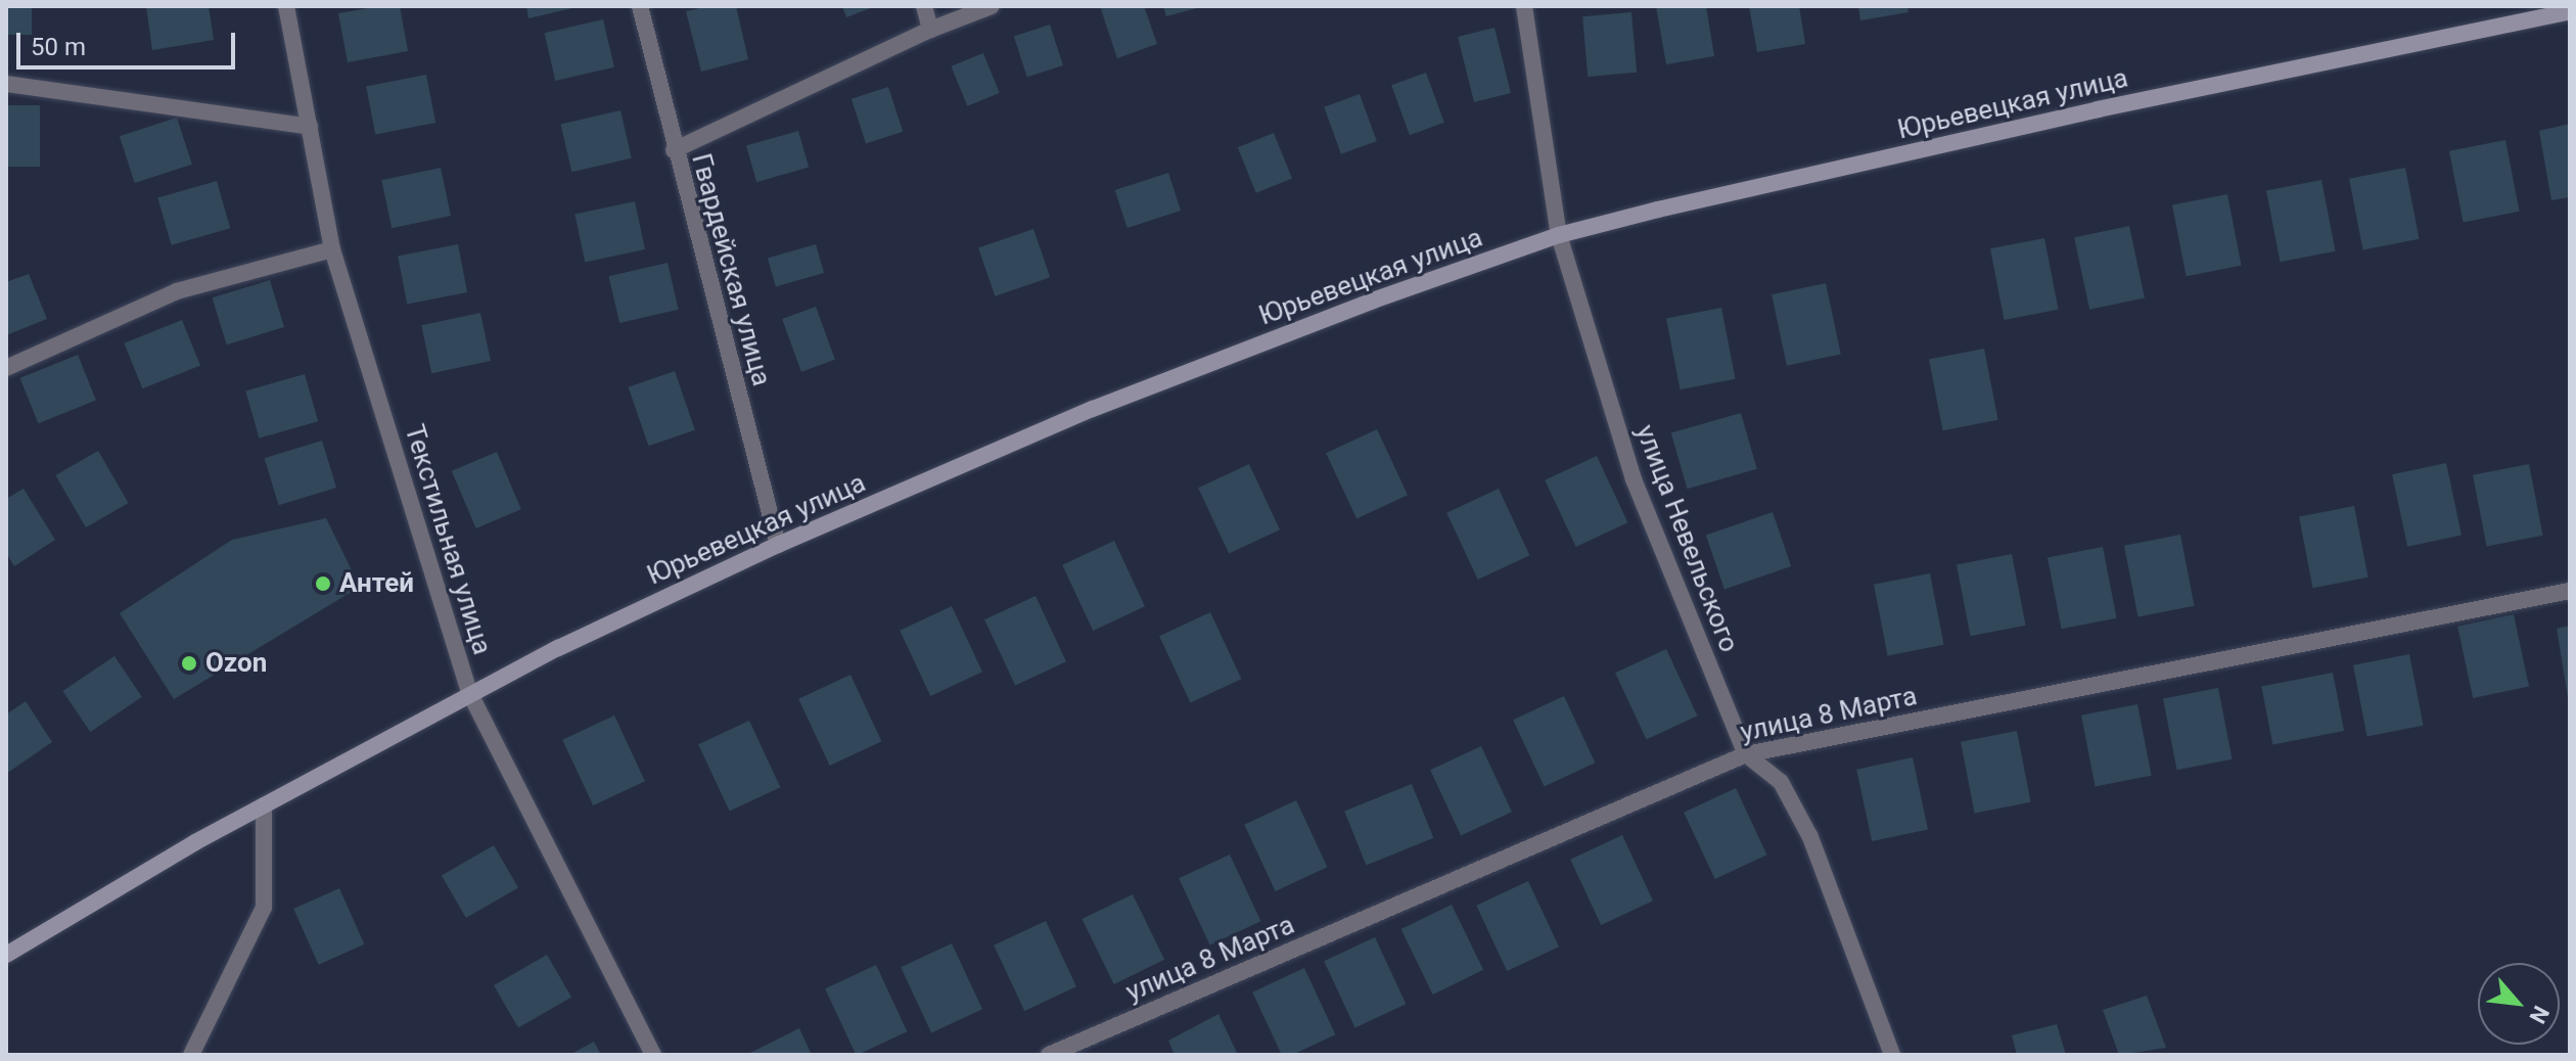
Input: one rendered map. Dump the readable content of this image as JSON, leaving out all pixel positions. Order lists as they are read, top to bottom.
{
  "streets": {
    "main road": ["Юрьевецкая улица"],
    "street": [
      "Гвардейская улица",
      "улица Невельского",
      "Текстильная улица",
      "улица 8 Марта"
    ]
  },
  "crossings": [
    ["Юрьевецкая улица", "Гвардейская улица"],
    ["Юрьевецкая улица", "улица Невельского"],
    ["Юрьевецкая улица", "Текстильная улица"],
    ["улица Невельского", "улица 8 Марта"]
  ],
  "places": ["Антей", "Ozon"],
  "scale_bar": "50 m",
  "north": "bottom right"
}
